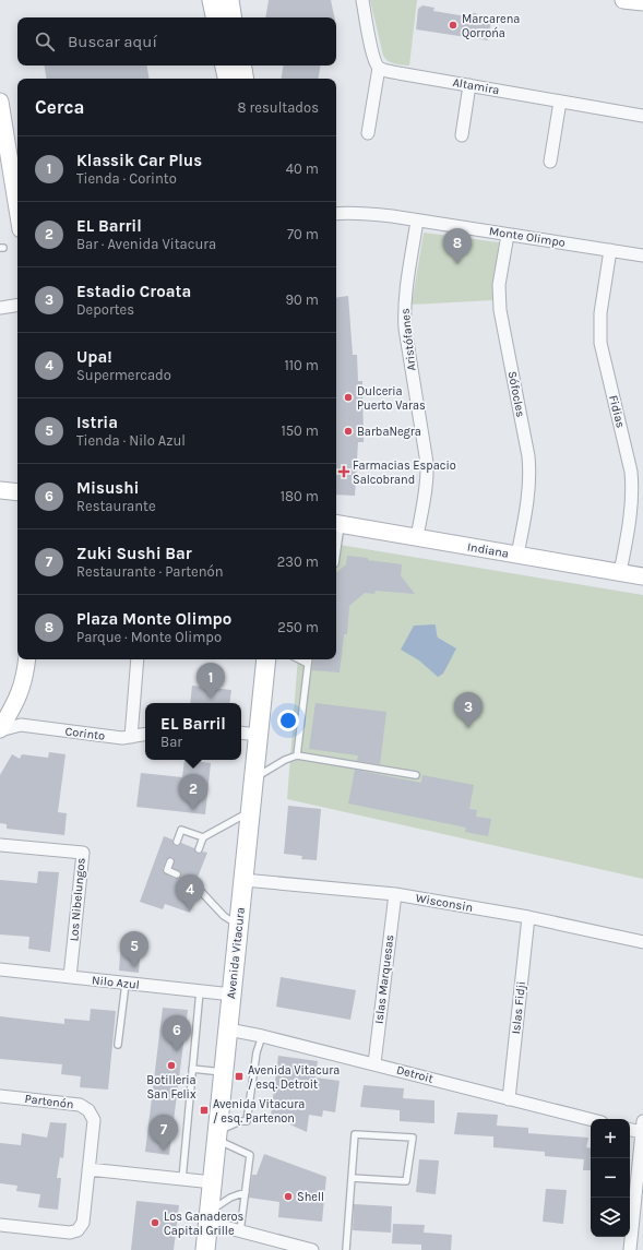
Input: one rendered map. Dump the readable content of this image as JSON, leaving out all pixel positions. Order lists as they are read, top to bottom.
{
  "streets": {
    "main road": ["Avenida Vitacura"],
    "street": [
      "Altamira",
      "Monte Olimpo",
      "Aristófanes",
      "Sófocles",
      "Fidias",
      "Indiana",
      "Corinto",
      "Los Nibelungos",
      "Wisconsin",
      "Islas Marquesas",
      "Nilo Azul",
      "Islas Fidji",
      "Detroit",
      "Partenón"
    ]
  },
  "crossings": [
    ["Monte Olimpo", "Aristófanes"],
    ["Monte Olimpo", "Sófocles"],
    ["Monte Olimpo", "Fidias"],
    ["Aristófanes", "Indiana"],
    ["Sófocles", "Indiana"],
    ["Fidias", "Indiana"],
    ["Los Nibelungos", "Nilo Azul"],
    ["Wisconsin", "Avenida Vitacura"],
    ["Wisconsin", "Islas Marquesas"],
    ["Wisconsin", "Islas Fidji"],
    ["Avenida Vitacura", "Nilo Azul"],
    ["Avenida Vitacura", "Detroit"],
    ["Islas Marquesas", "Detroit"],
    ["Islas Fidji", "Detroit"]
  ],
  "places": {
    "other": [
      "Marcarena Qorrońa",
      "Dulceria Puerto Varas",
      "BarbaNegra",
      "Botilleria San Felix",
      "Shell",
      "Los Ganaderos Capital Grille"
    ],
    "health": ["Farmacias Espacio Salcobrand"],
    "transit": ["Avenida Vitacura / esq. Detroit", "Avenida Vitacura / esq. Partenon"]
  },
  "page": {
    "search": "Buscar aquí",
    "heading": ["Cerca", "8 resultados"],
    "list": [
      {
        "mark": "1",
        "name": "Klassik Car Plus",
        "note": "Tienda · Corinto",
        "value": "40 m"
      },
      {
        "mark": "2",
        "name": "EL Barril",
        "note": "Bar · Avenida Vitacura",
        "value": "70 m"
      },
      {
        "mark": "3",
        "name": "Estadio Croata",
        "note": "Deportes",
        "value": "90 m"
      },
      {
        "mark": "4",
        "name": "Upa!",
        "note": "Supermercado",
        "value": "110 m"
      },
      {
        "mark": "5",
        "name": "Istria",
        "note": "Tienda · Nilo Azul",
        "value": "150 m"
      },
      {
        "mark": "6",
        "name": "Misushi",
        "note": "Restaurante",
        "value": "180 m"
      },
      {
        "mark": "7",
        "name": "Zuki Sushi Bar",
        "note": "Restaurante · Partenón",
        "value": "230 m"
      },
      {
        "mark": "8",
        "name": "Plaza Monte Olimpo",
        "note": "Parque · Monte Olimpo",
        "value": "250 m"
      }
    ],
    "pins": [
      "8",
      "1",
      "3",
      "2",
      "4",
      "5",
      "6",
      "7"
    ],
    "popup": ["EL Barril", "Bar"],
    "map_buttons": ["+", "−"]
  }
}
